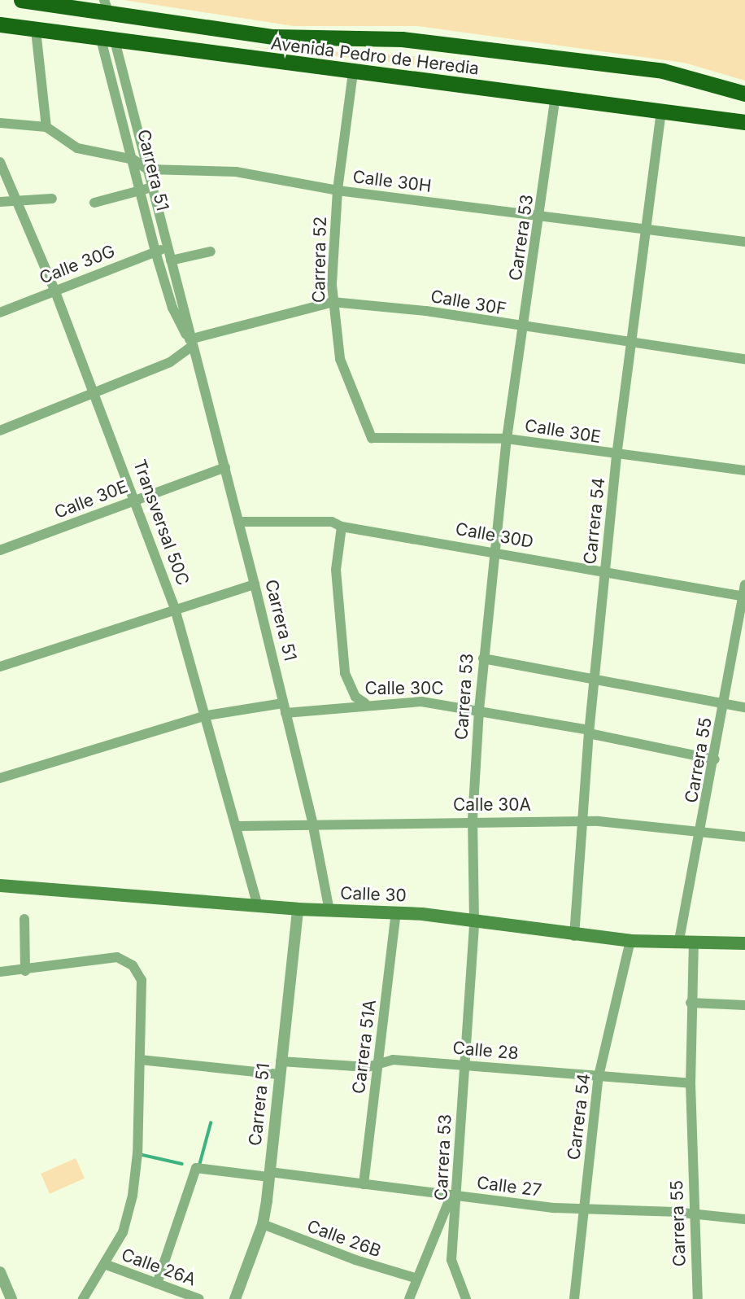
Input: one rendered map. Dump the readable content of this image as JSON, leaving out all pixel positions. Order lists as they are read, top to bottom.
{
  "streets": {
    "highway": ["Avenida Pedro de Heredia"],
    "main road": ["Calle 30"],
    "street": [
      "Carrera 51",
      "Calle 30H",
      "Carrera 53",
      "Carrera 52",
      "Calle 30G",
      "Calle 30F",
      "Calle 30E",
      "Carrera 54",
      "Transversal 50C",
      "Calle 30D",
      "Calle 30C",
      "Carrera 55",
      "Calle 30A",
      "Carrera 51A",
      "Calle 28",
      "Calle 27",
      "Calle 26B",
      "Calle 26A"
    ]
  },
  "crossings": [
    ["Avenida Pedro de Heredia", "Carrera 51"],
    ["Avenida Pedro de Heredia", "Carrera 53"],
    ["Avenida Pedro de Heredia", "Carrera 52"],
    ["Avenida Pedro de Heredia", "Carrera 54"],
    ["Carrera 51", "Calle 30H"],
    ["Carrera 51", "Calle 30G"],
    ["Carrera 51", "Calle 30F"],
    ["Carrera 51", "Calle 30E"],
    ["Carrera 51", "Calle 30D"],
    ["Carrera 51", "Calle 30C"],
    ["Carrera 51", "Calle 30A"],
    ["Carrera 51", "Calle 30"],
    ["Carrera 51", "Calle 28"],
    ["Carrera 51", "Calle 27"],
    ["Carrera 51", "Calle 26B"],
    ["Calle 30H", "Carrera 53"],
    ["Calle 30H", "Carrera 52"],
    ["Calle 30H", "Carrera 54"],
    ["Carrera 53", "Calle 30F"],
    ["Carrera 53", "Calle 30E"],
    ["Carrera 53", "Calle 30D"],
    ["Carrera 53", "Calle 30C"],
    ["Carrera 53", "Calle 30A"],
    ["Carrera 53", "Calle 30"],
    ["Carrera 53", "Calle 28"],
    ["Carrera 53", "Calle 27"],
    ["Carrera 53", "Calle 26B"],
    ["Carrera 52", "Calle 30F"],
    ["Carrera 52", "Calle 30E"],
    ["Calle 30G", "Transversal 50C"],
    ["Calle 30F", "Carrera 54"],
    ["Calle 30F", "Transversal 50C"],
    ["Calle 30E", "Carrera 54"],
    ["Calle 30E", "Transversal 50C"],
    ["Carrera 54", "Calle 30D"],
    ["Carrera 54", "Calle 30C"],
    ["Carrera 54", "Calle 30A"],
    ["Carrera 54", "Calle 30"],
    ["Carrera 54", "Calle 28"],
    ["Carrera 54", "Calle 27"],
    ["Transversal 50C", "Calle 30C"],
    ["Transversal 50C", "Calle 30A"],
    ["Transversal 50C", "Calle 30"],
    ["Calle 30D", "Carrera 55"],
    ["Calle 30C", "Carrera 55"],
    ["Carrera 55", "Calle 30A"],
    ["Carrera 55", "Calle 30"],
    ["Carrera 55", "Calle 28"],
    ["Carrera 55", "Calle 27"],
    ["Calle 30", "Carrera 51A"],
    ["Carrera 51A", "Calle 28"],
    ["Carrera 51A", "Calle 27"],
    ["Calle 27", "Calle 26A"]
  ]
}
